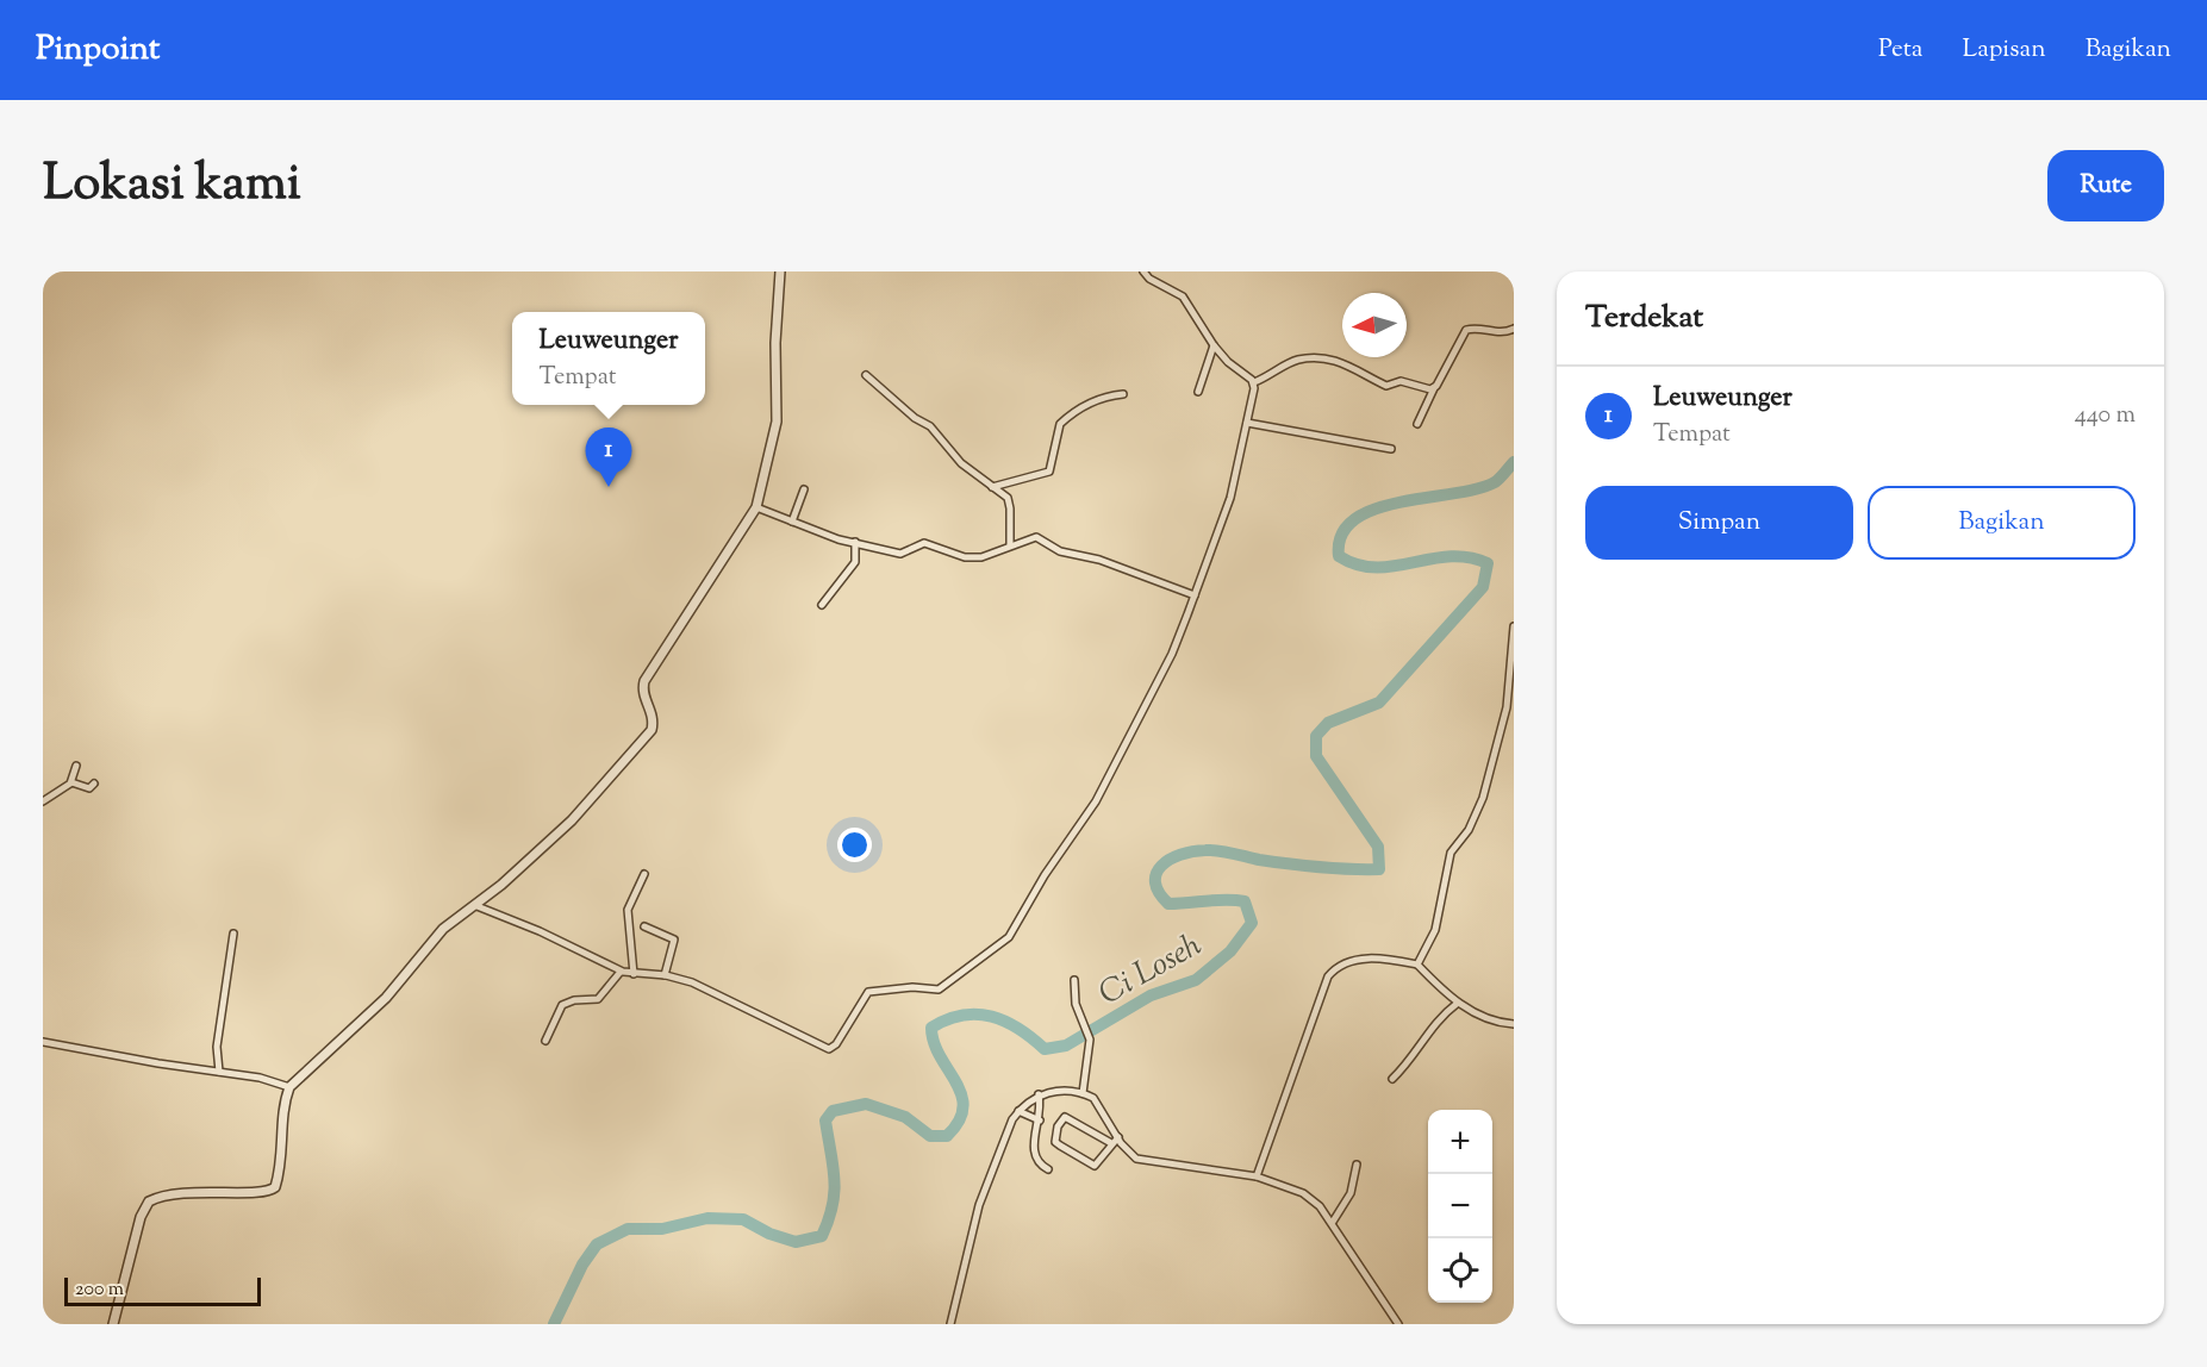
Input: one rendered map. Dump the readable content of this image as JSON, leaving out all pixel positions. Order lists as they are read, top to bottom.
{
  "water": ["Ci Loseh"],
  "scale_bar": "200 m",
  "north": "left",
  "page": {
    "header": "Pinpoint",
    "nav": ["Peta", "Lapisan", "Bagikan"],
    "title": "Lokasi kami",
    "buttons": [
      "Rute",
      ["Simpan", "Bagikan"]
    ],
    "heading": "Terdekat",
    "popup": ["Leuweunger", "Tempat"],
    "list": [
      {
        "mark": "1",
        "name": "Leuweunger",
        "note": "Tempat",
        "value": "440 m"
      }
    ],
    "pins": "1",
    "map_buttons": ["+", "−"],
    "scale": "200 m"
  }
}
